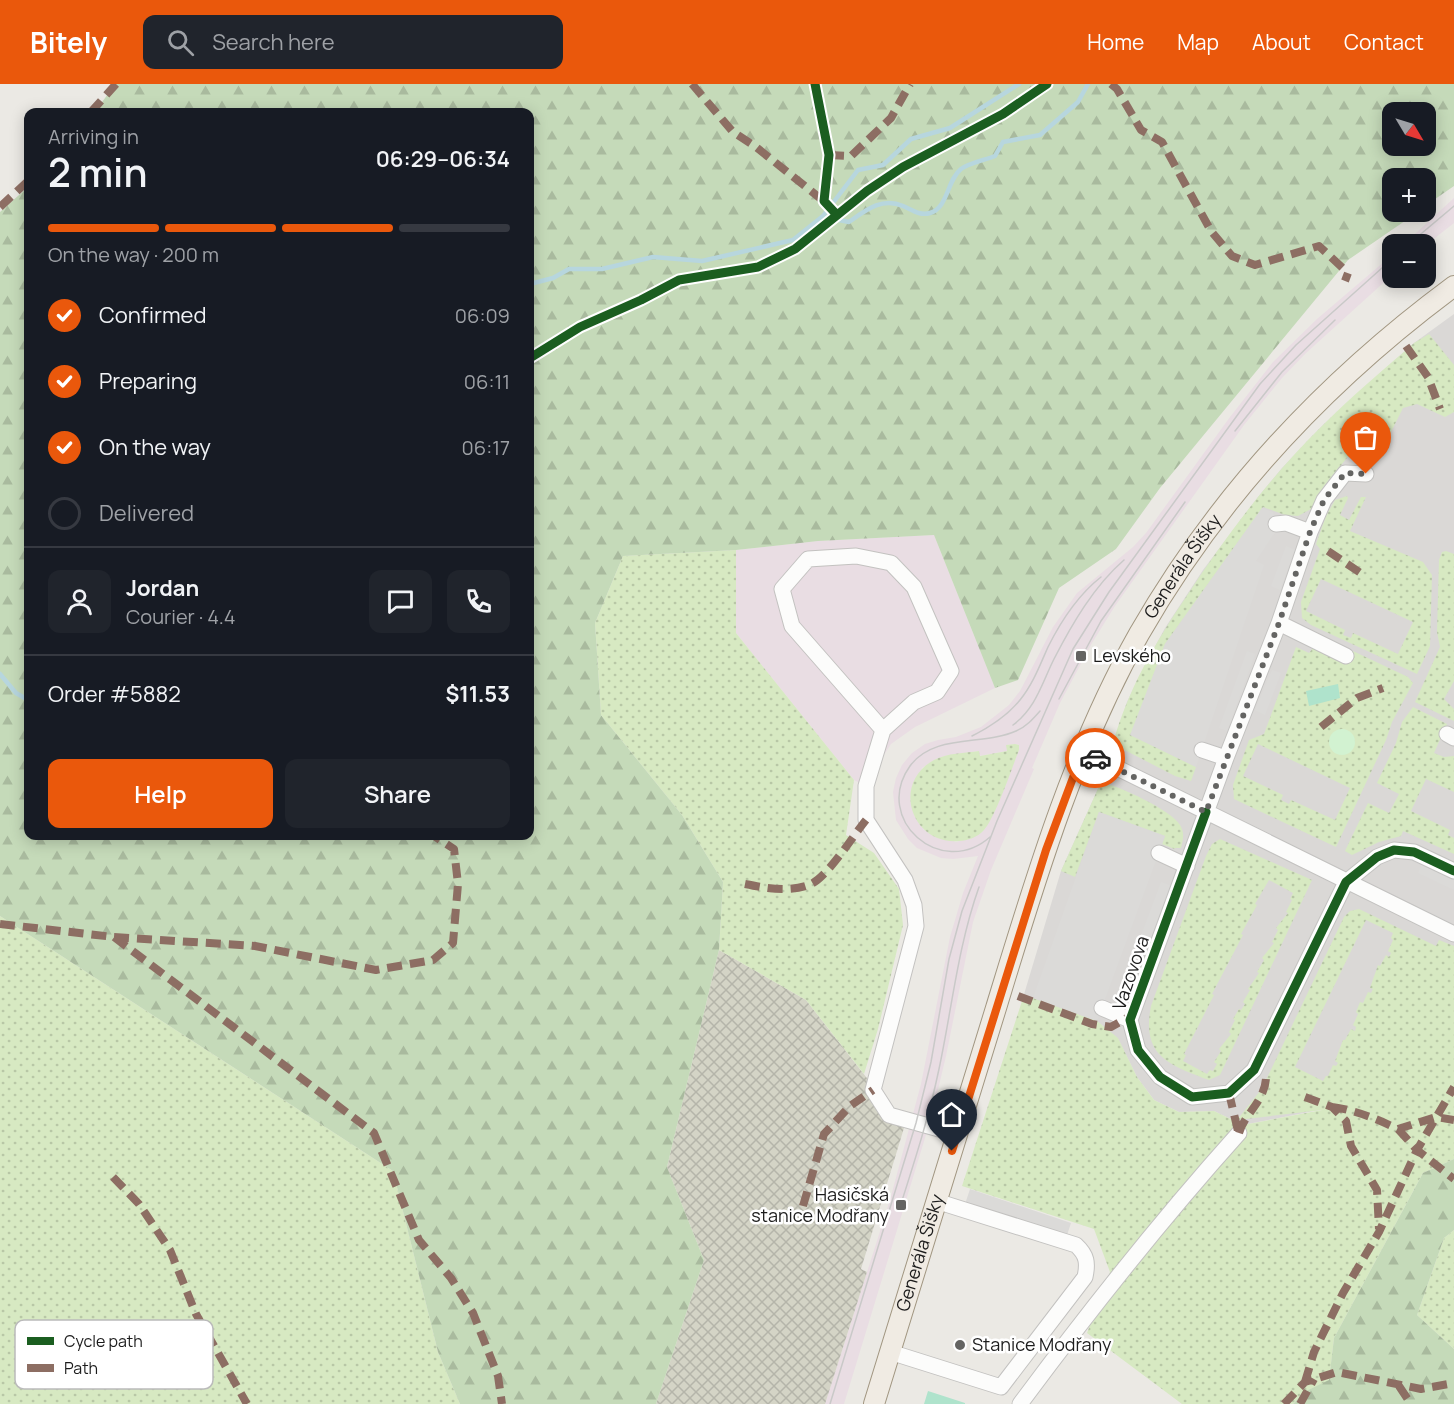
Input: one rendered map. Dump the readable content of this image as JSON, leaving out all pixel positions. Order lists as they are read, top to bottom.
{
  "streets": {
    "main road": ["Generála Šišky"],
    "street": ["Vazovova"]
  },
  "places": {
    "transit": ["Levského", "Hasičská stanice Modřany"],
    "other": ["Stanice Modřany"]
  },
  "legend": ["Cycle path", "Path"],
  "north": "bottom right",
  "page": {
    "header": "Bitely",
    "search": "Search here",
    "nav": [
      "Home",
      "Map",
      "About",
      "Contact"
    ],
    "map_buttons": ["+", "−"],
    "heading": ["2 min", "Arriving in", "06:29–06:34"],
    "panel": [
      "Jordan",
      "Courier · 4.4",
      "Order #5882",
      "$11.53"
    ],
    "bar": "On the way · 200 m",
    "list": [
      ["Confirmed", "06:09"],
      ["Preparing", "06:11"],
      ["On the way", "06:17"],
      "Delivered"
    ],
    "buttons": ["Help", "Share"]
  }
}
